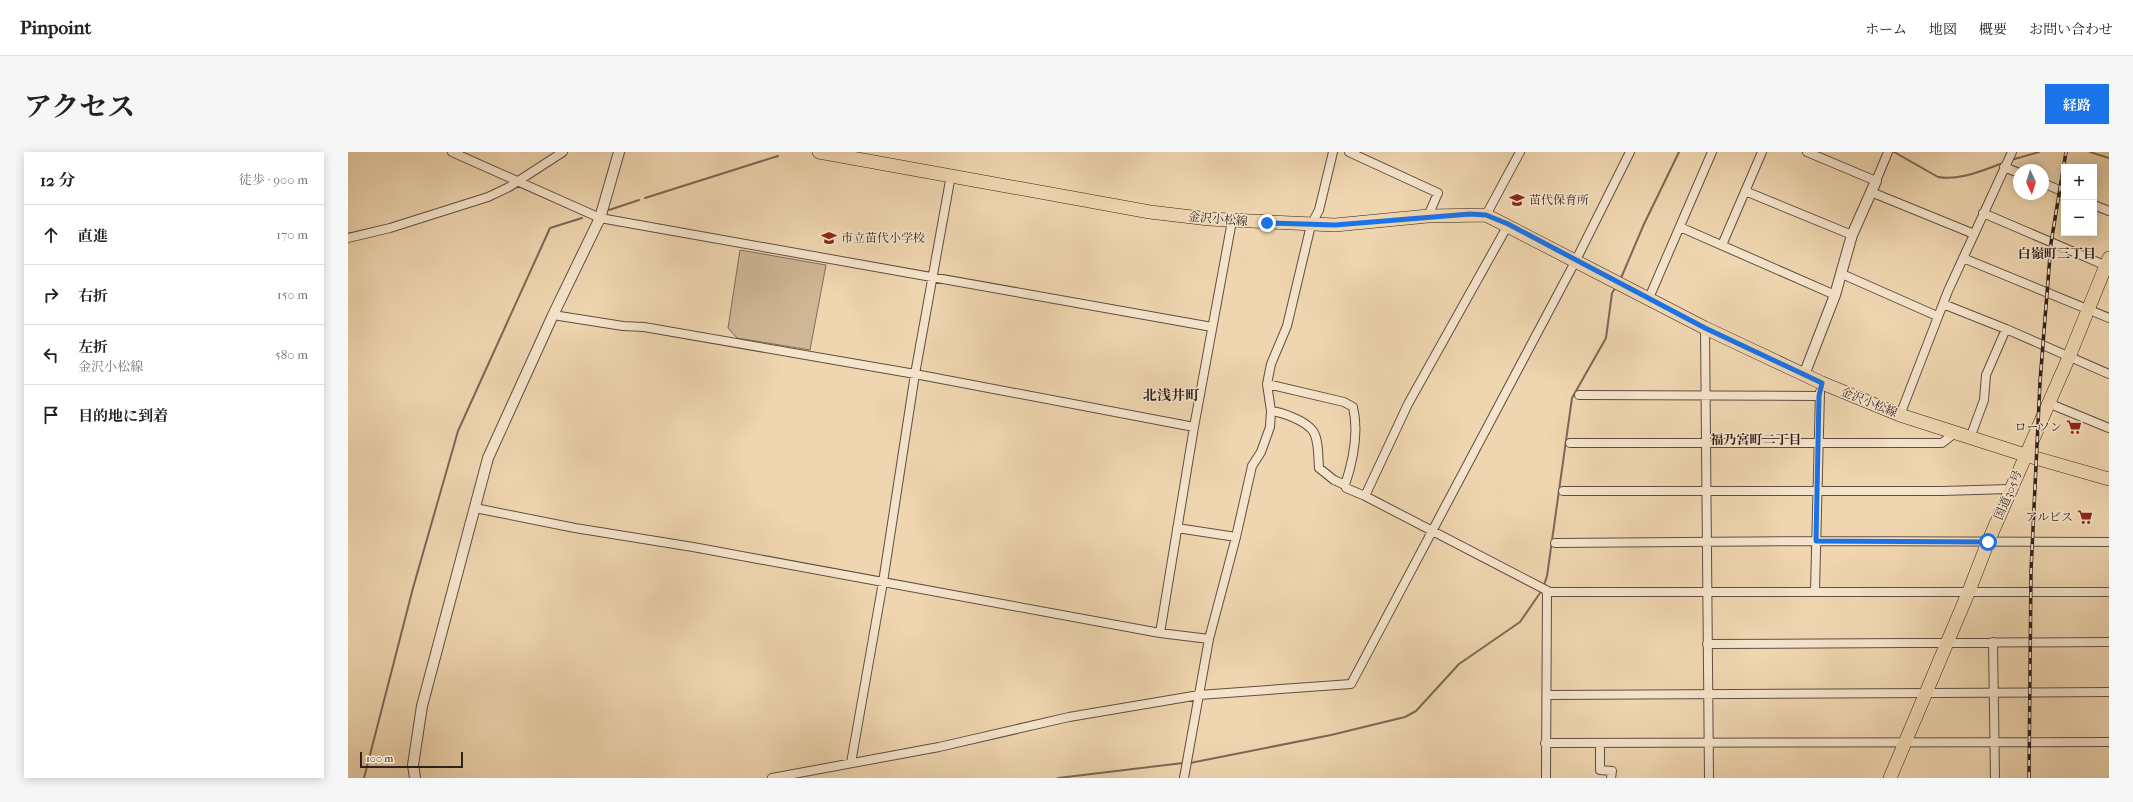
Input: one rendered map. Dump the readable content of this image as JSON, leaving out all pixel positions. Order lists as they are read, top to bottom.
{
  "streets": {
    "main road": ["金沢小松線", "国道305号"]
  },
  "crossings": [
    ["金沢小松線", "国道305号"]
  ],
  "districts": ["白嶺町三丁目", "北浅井町", "福乃宮町二丁目"],
  "places": {
    "school or university": ["苗代保育所", "市立苗代小学校"],
    "supermarket": ["ローソン", "アルビス"]
  },
  "scale_bar": "100 m",
  "north": "bottom",
  "page": {
    "header": "Pinpoint",
    "nav": [
      "ホーム",
      "地図",
      "概要",
      "お問い合わせ"
    ],
    "title": "アクセス",
    "buttons": "経路",
    "heading": ["12 分", "徒歩 · 900 m"],
    "map_buttons": ["+", "−"],
    "list": [
      ["直進", "170 m"],
      ["右折", "150 m"],
      ["左折", "金沢小松線", "580 m"],
      "目的地に到着"
    ],
    "scale": "100 m"
  }
}
